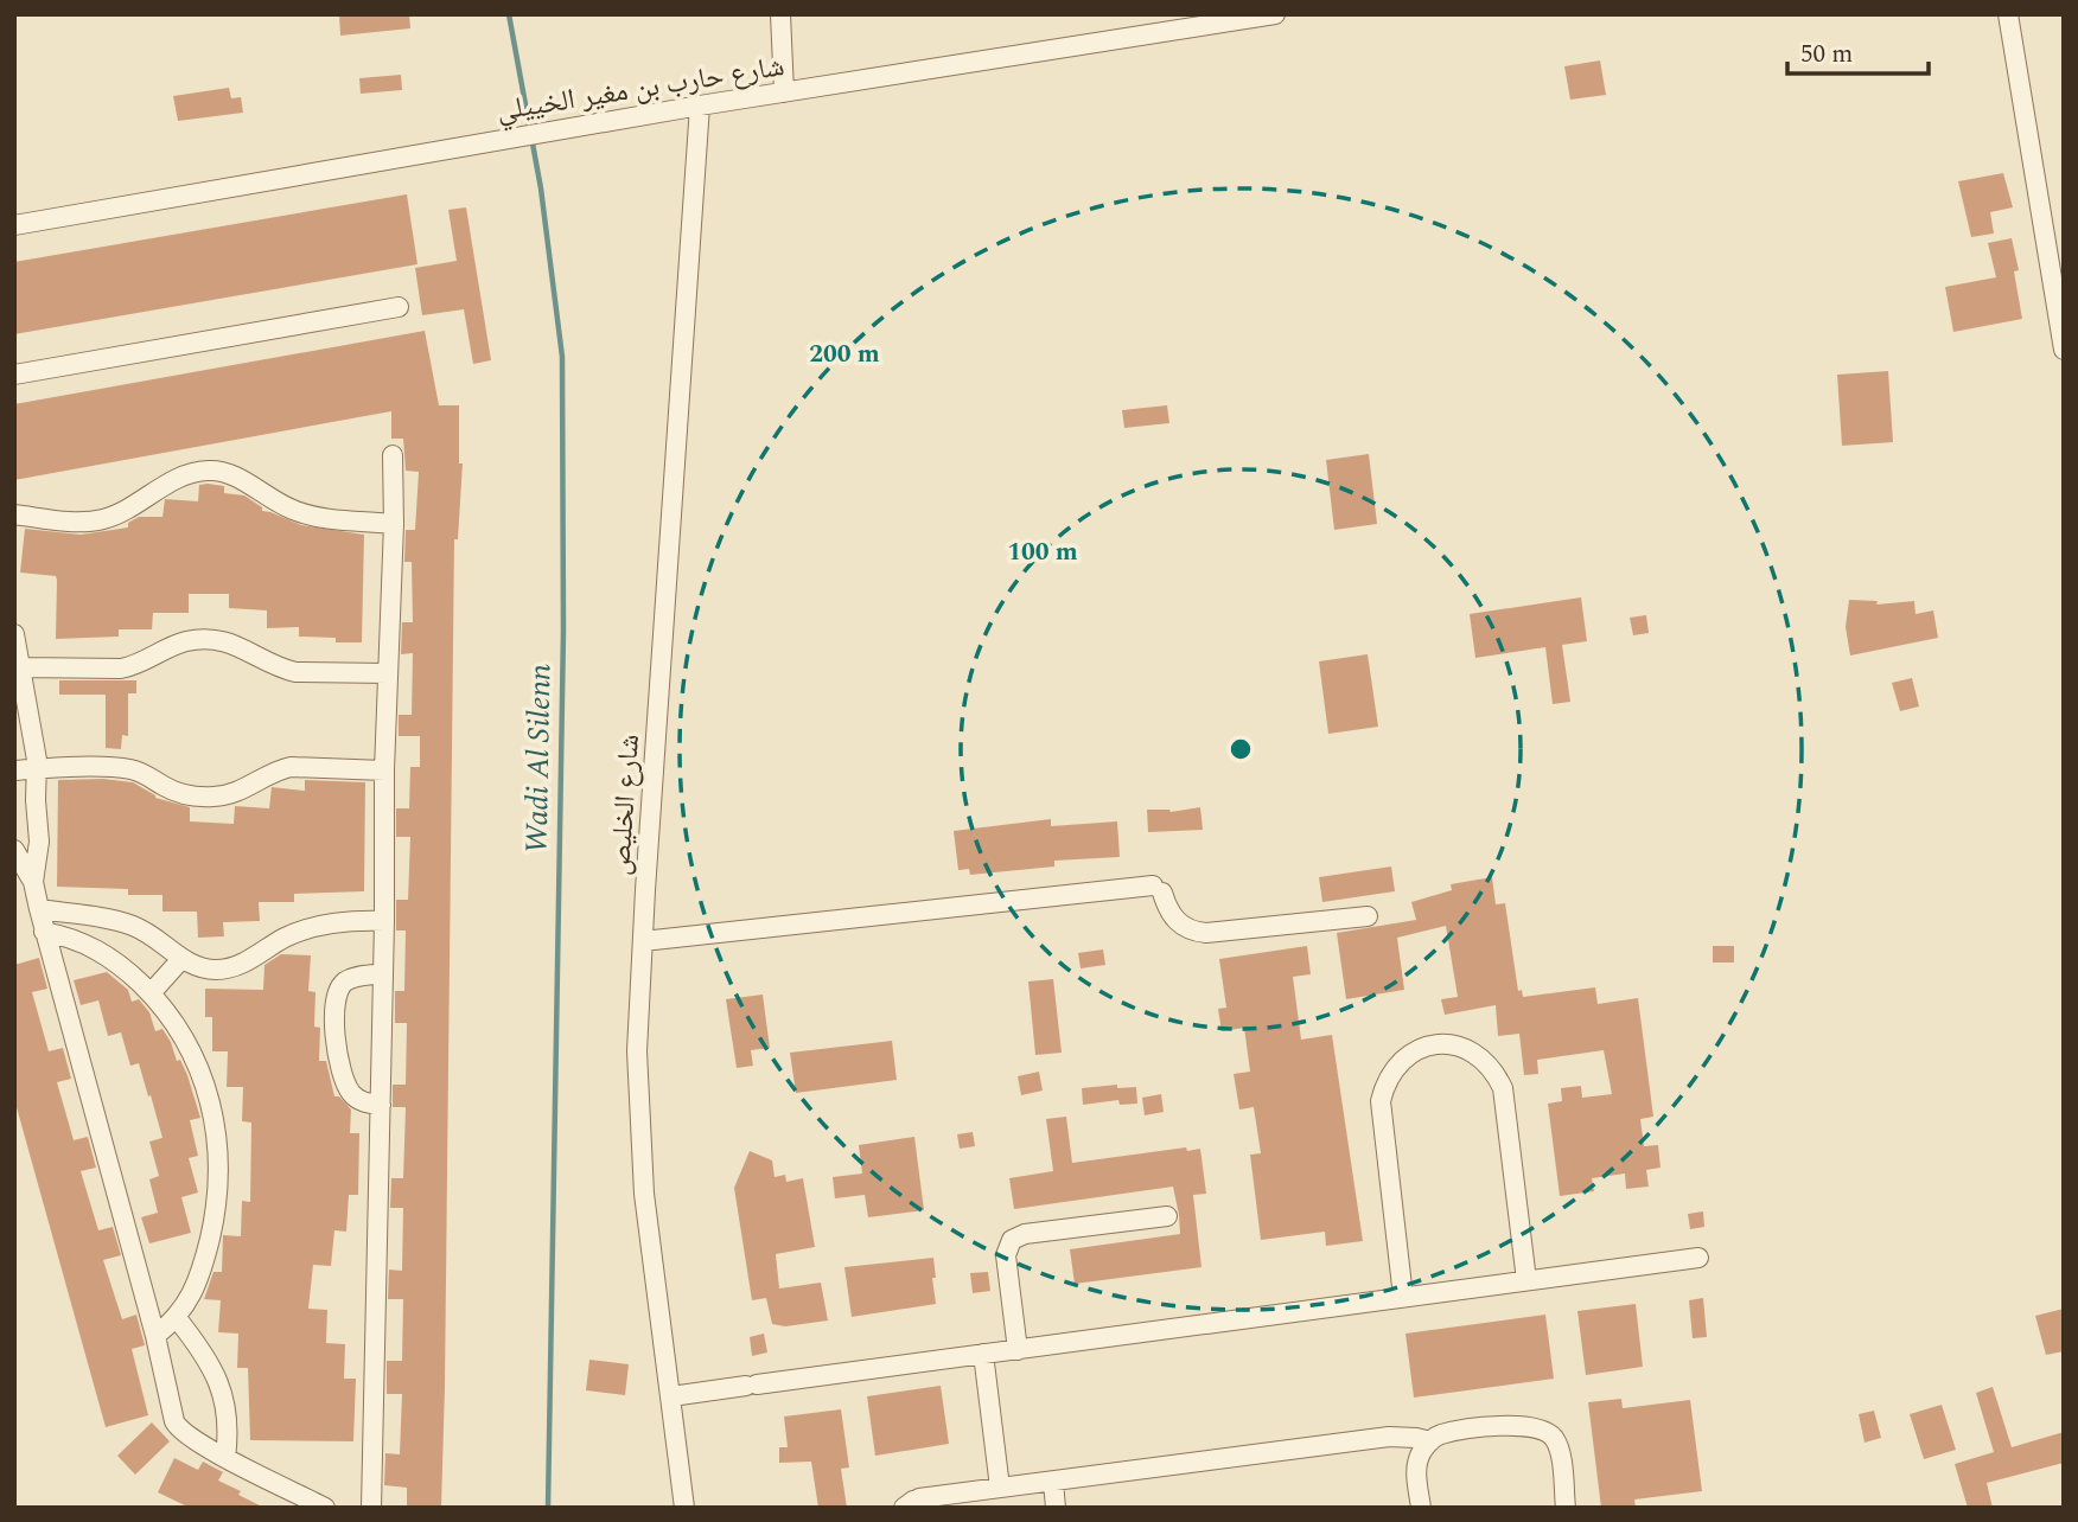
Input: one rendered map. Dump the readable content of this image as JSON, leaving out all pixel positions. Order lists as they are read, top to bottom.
{
  "streets": {
    "street": ["شارع حارب بن مغير الخييلي", "شارع الخليص"]
  },
  "crossings": [
    ["شارع حارب بن مغير الخييلي", "شارع الخليص"]
  ],
  "water": ["Wadi Al Silenn"],
  "scale_bar": "50 m",
  "rings": ["200 m", "100 m"]
}
